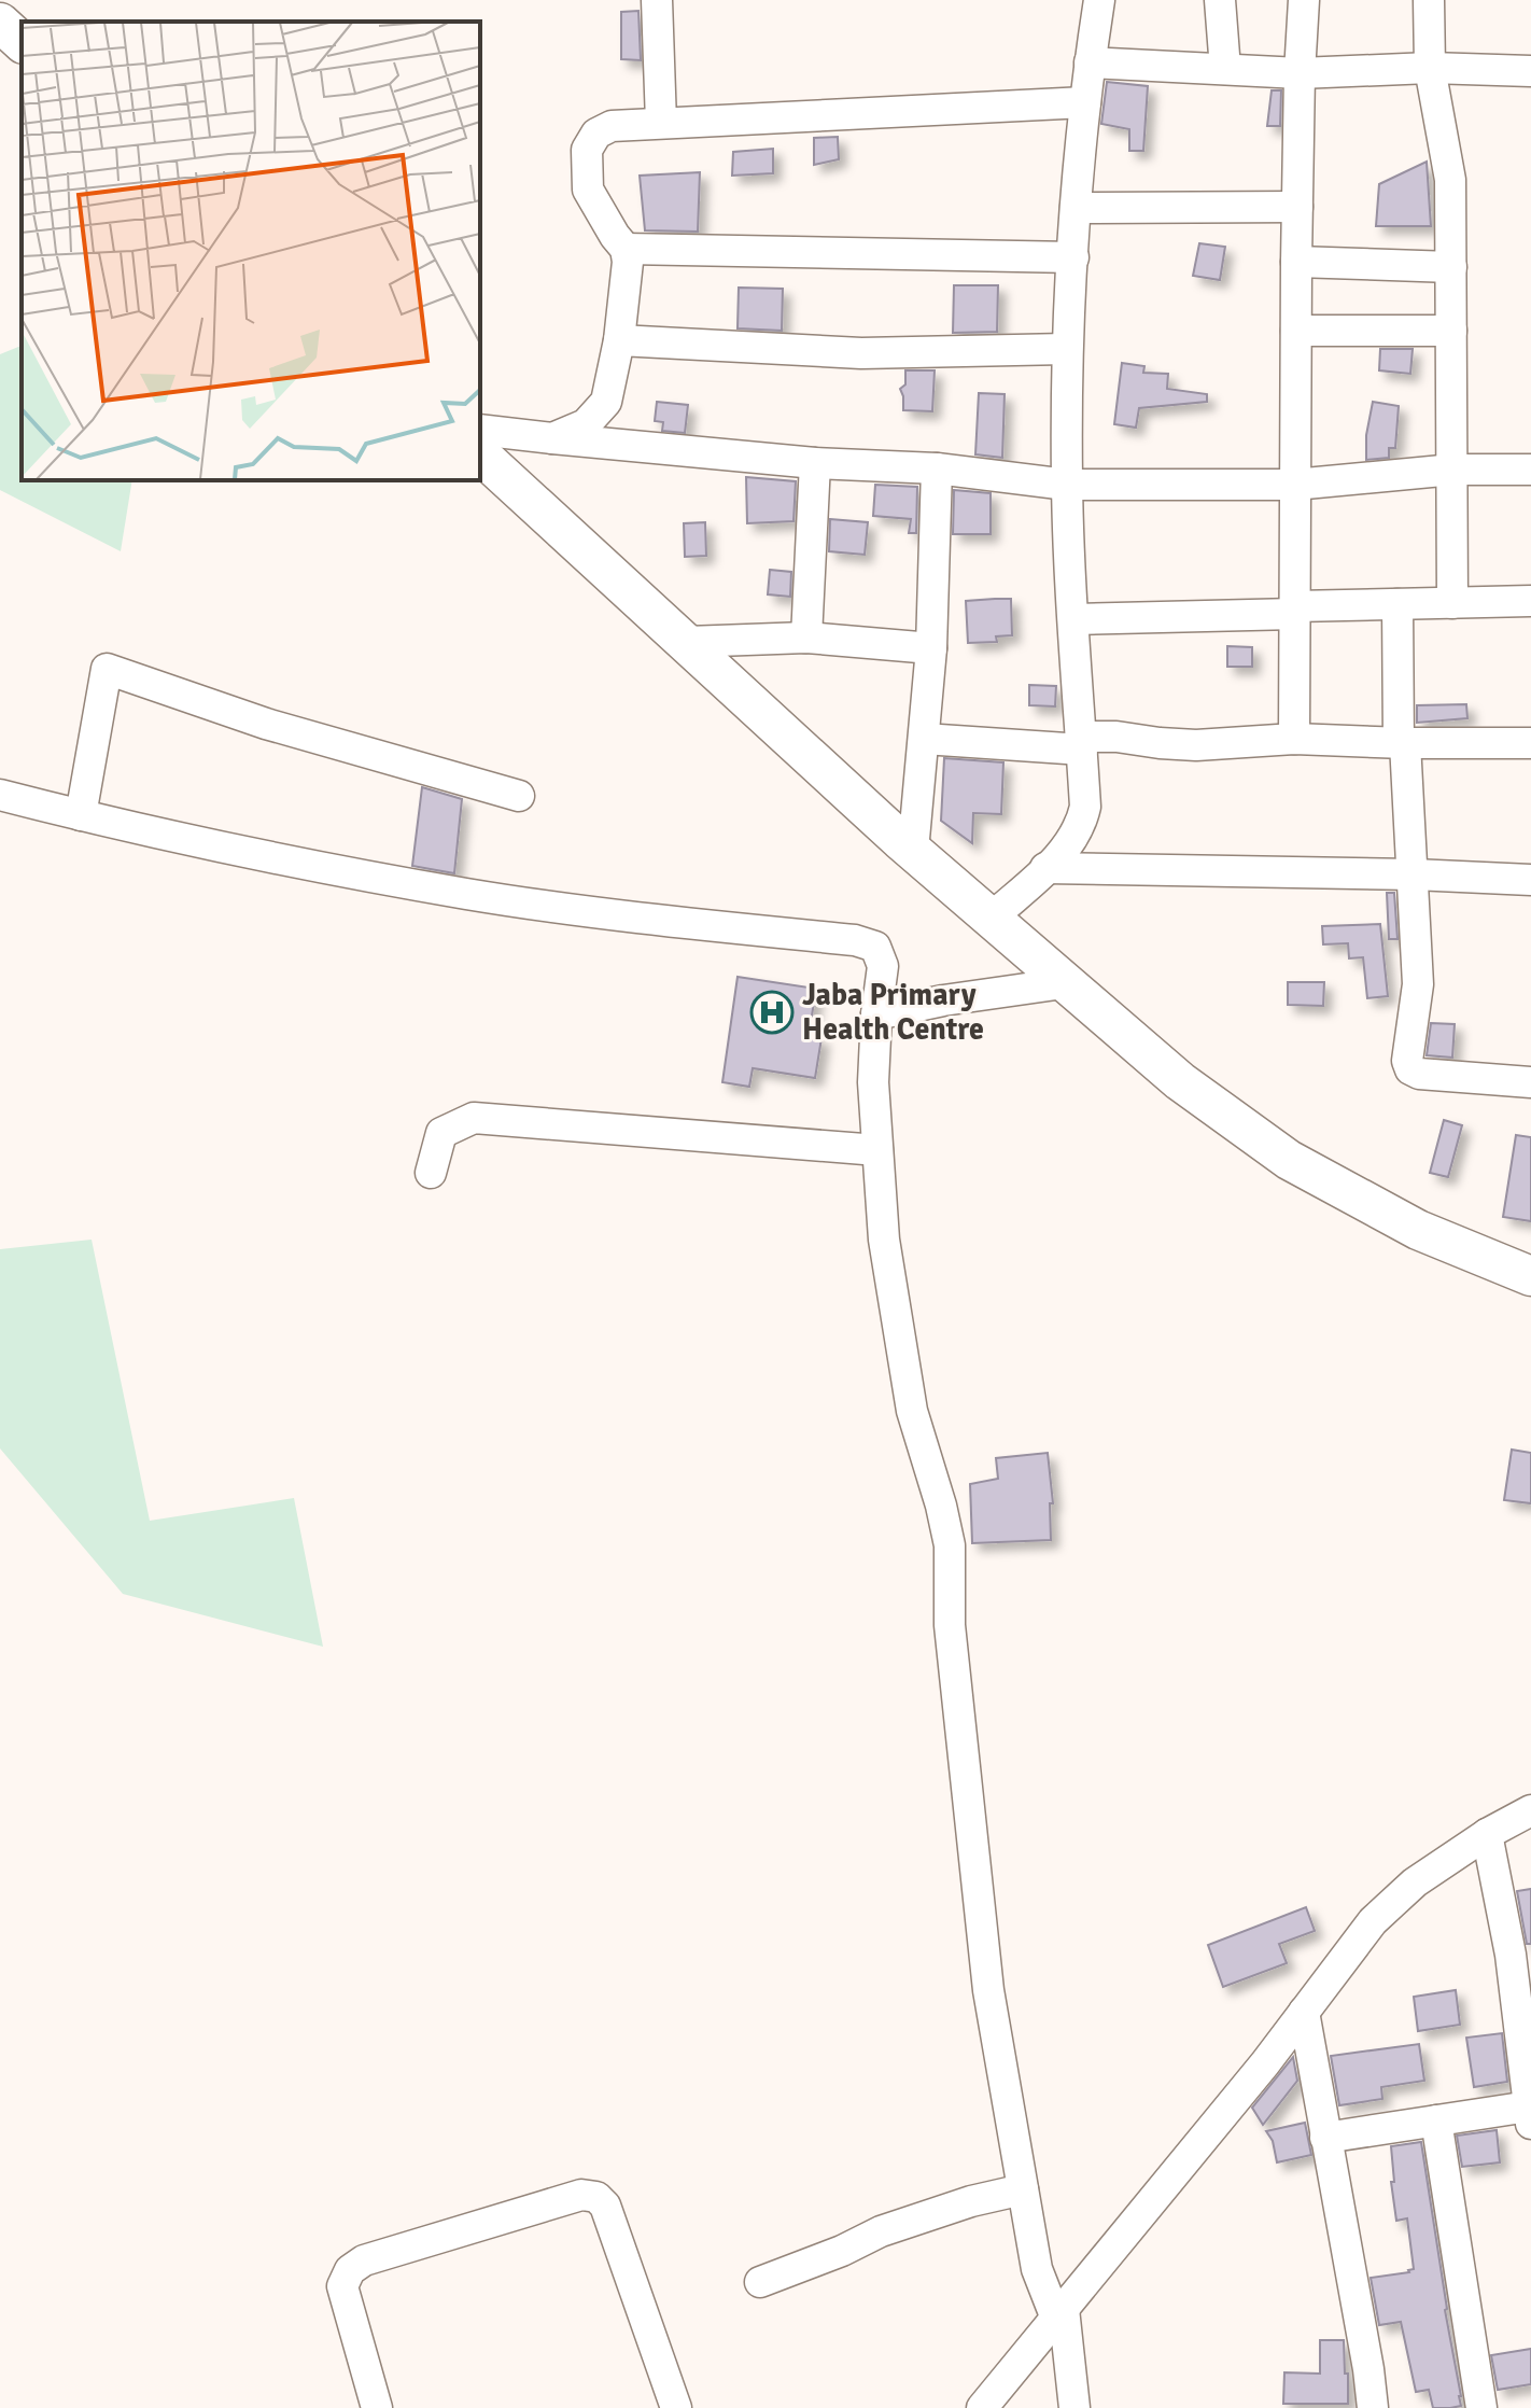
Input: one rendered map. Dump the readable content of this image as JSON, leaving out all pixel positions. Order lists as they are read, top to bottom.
{
  "places": {
    "hospital": ["Jaba Primary Health Centre"]
  }
}
